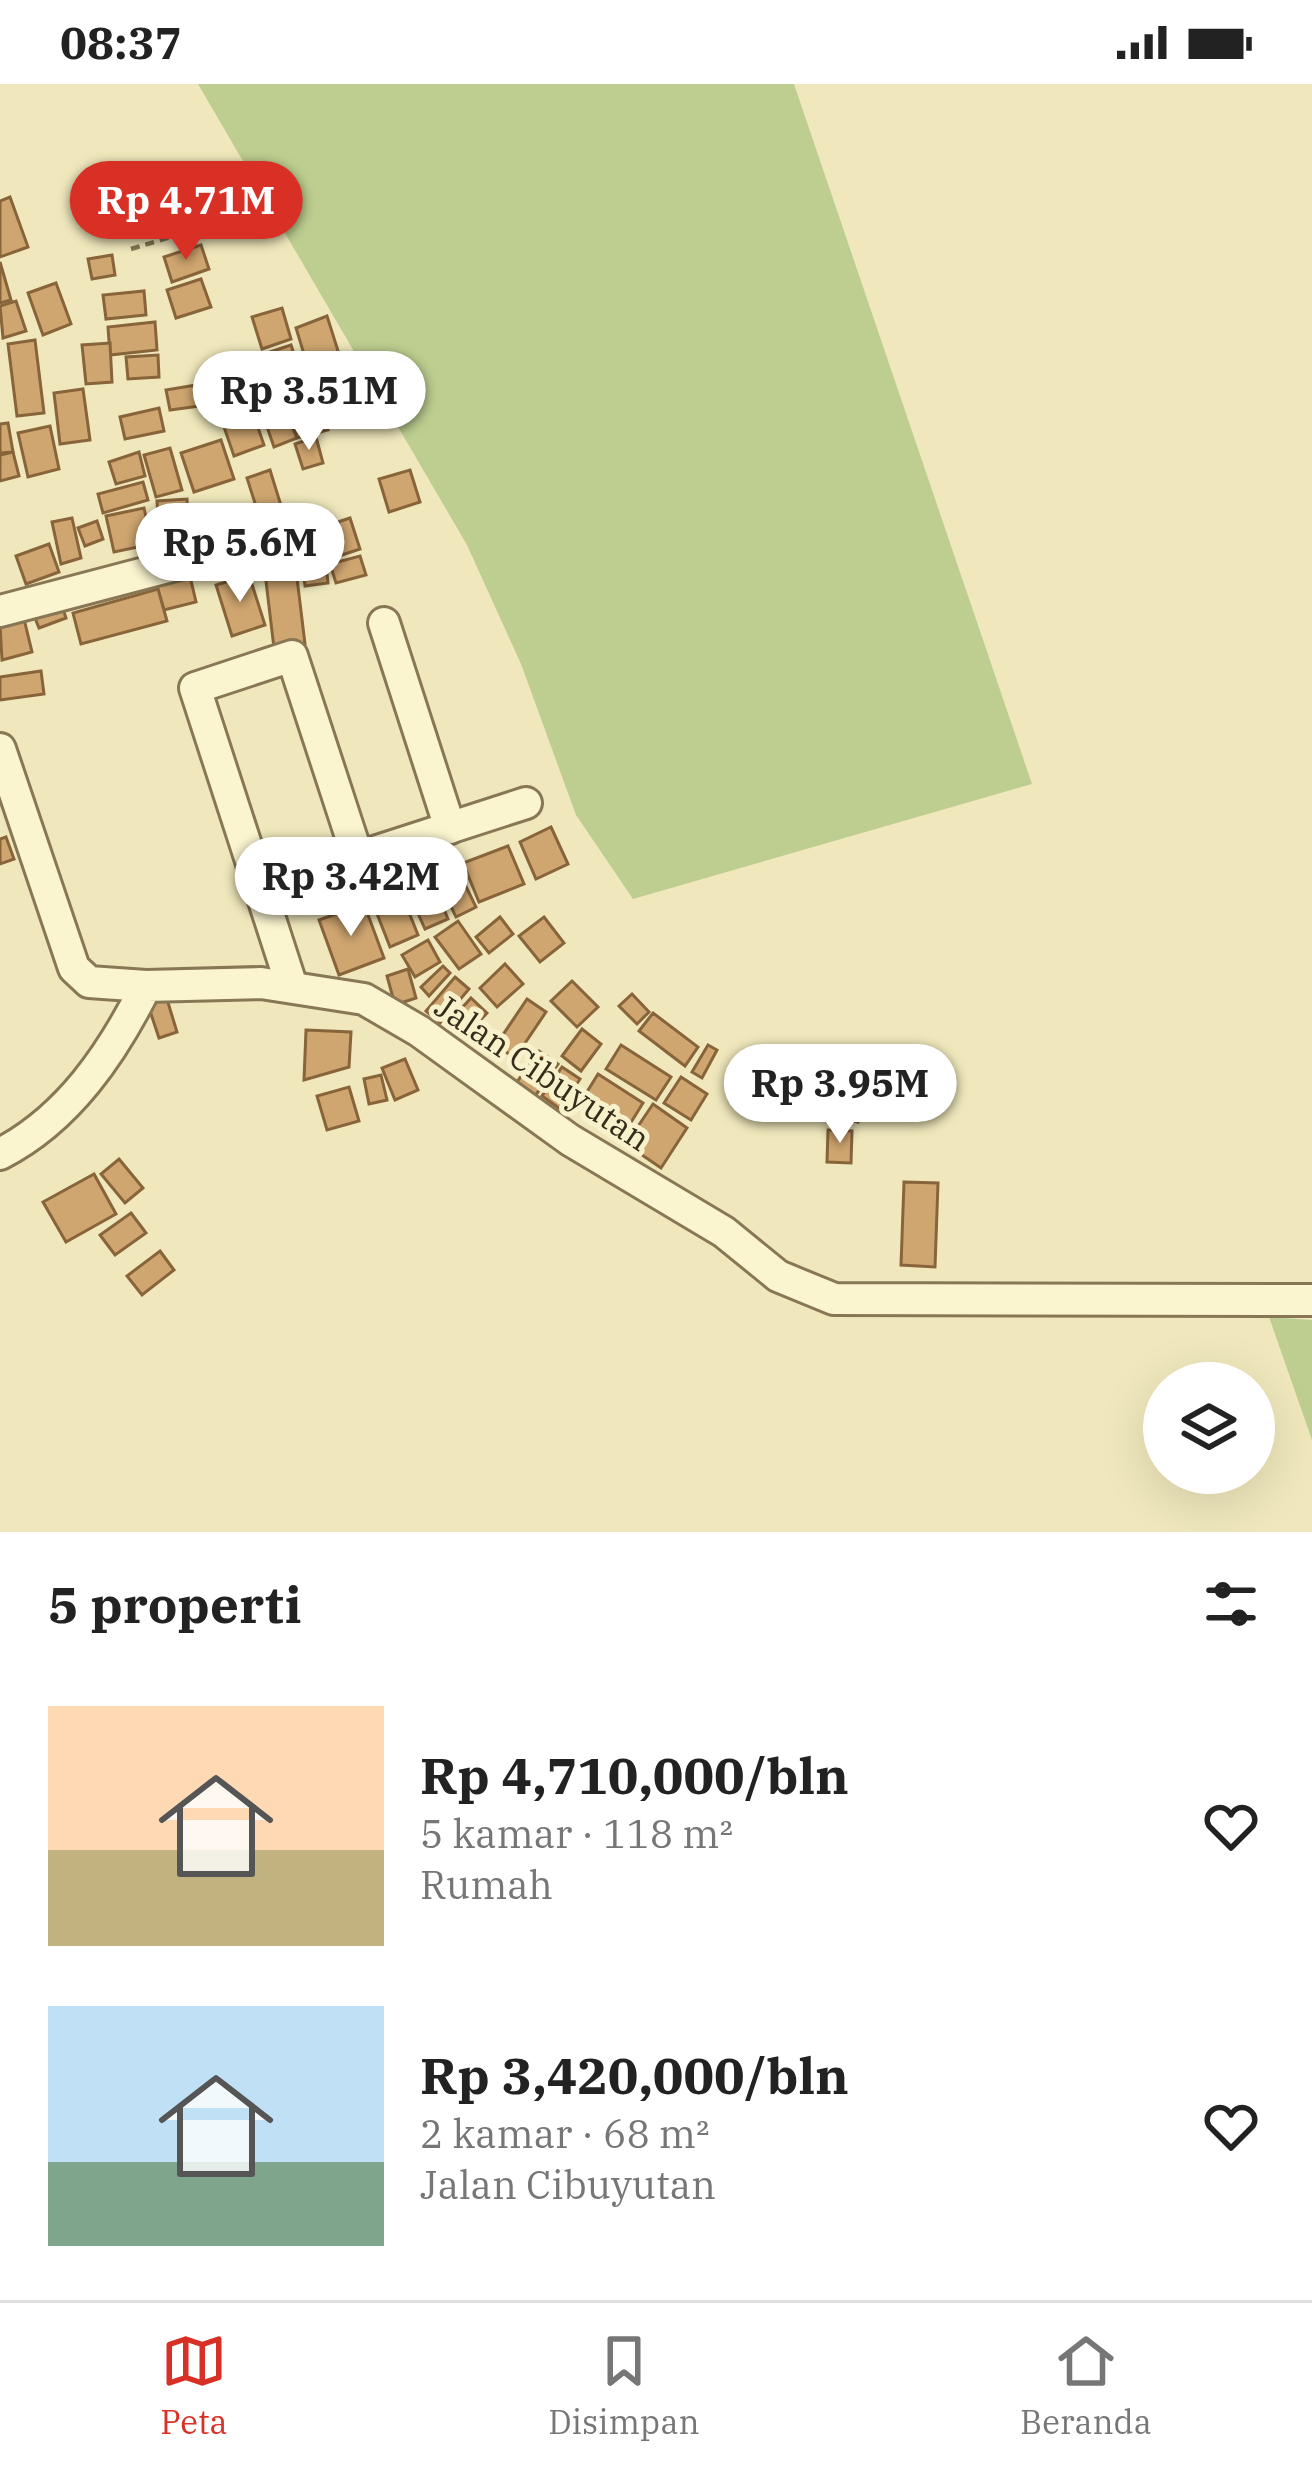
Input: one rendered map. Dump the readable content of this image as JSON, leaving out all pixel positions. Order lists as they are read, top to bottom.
{
  "streets": {
    "street": ["Jalan Cibuyutan"]
  },
  "page": {
    "status": "08:37",
    "price": [
      "Rp 4.71M",
      "Rp 3.51M",
      "Rp 5.6M",
      "Rp 3.42M",
      "Rp 3.95M"
    ],
    "heading": "5 properti",
    "list": [
      {
        "name": "Rp 4,710,000/bln",
        "note": "5 kamar · 118 m² · Rumah"
      },
      {
        "name": "Rp 3,420,000/bln",
        "note": "2 kamar · 68 m² · Jalan Cibuyutan"
      }
    ],
    "tabs": ["Peta", "Disimpan", "Beranda"]
  }
}
